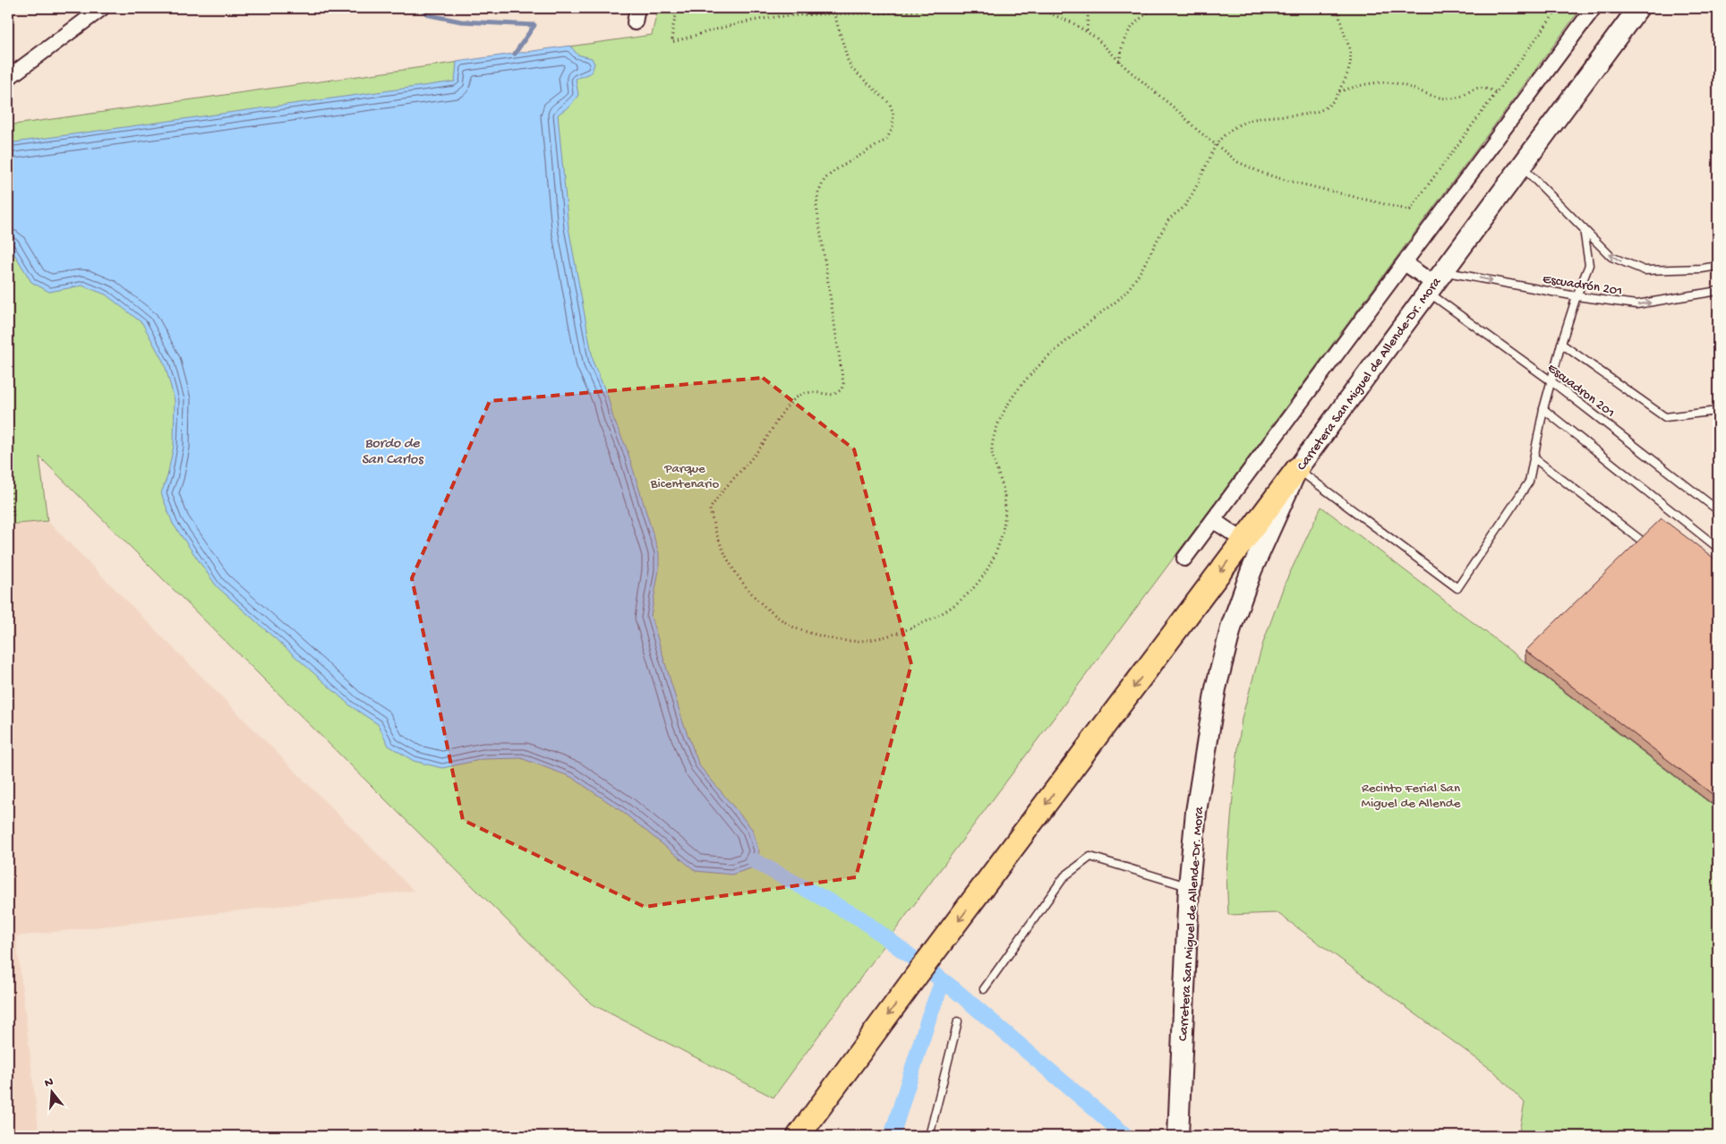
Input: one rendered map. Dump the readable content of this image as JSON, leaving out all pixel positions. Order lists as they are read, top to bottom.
{
  "streets": {
    "main road": ["Carretera San Miguel de Allende-Dr. Mora"],
    "lane": ["Escuadrón 201", "Escuadron 201"]
  },
  "crossings": [
    ["Escuadrón 201", "Carretera San Miguel de Allende-Dr. Mora"],
    ["Escuadrón 201", "Escuadron 201"],
    ["Carretera San Miguel de Allende-Dr. Mora", "Escuadron 201"]
  ],
  "water": ["Bordo de San Carlos"],
  "parks": ["Parque Bicentenario", "Recinto Ferial San Miguel de Allende"],
  "north": "top"
}
